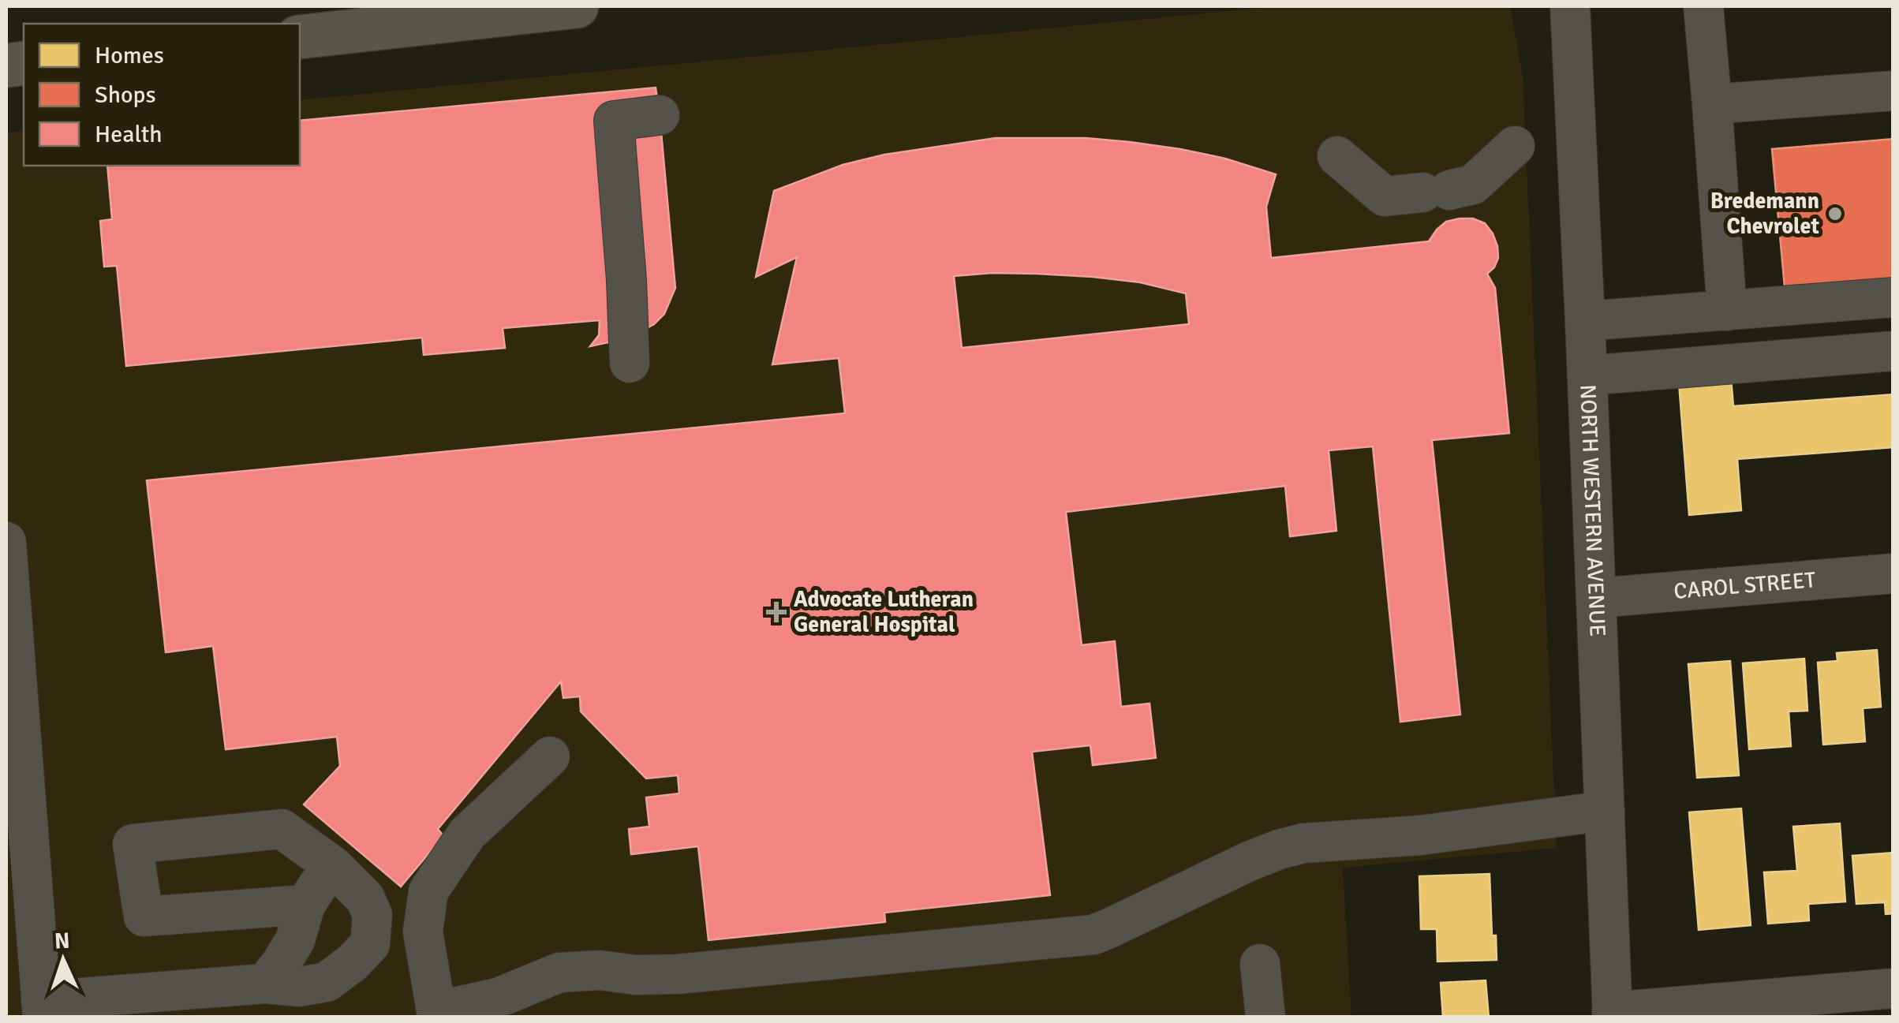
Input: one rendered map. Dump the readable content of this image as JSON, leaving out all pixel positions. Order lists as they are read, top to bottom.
{
  "streets": {
    "street": ["NORTH WESTERN AVENUE", "CAROL STREET"]
  },
  "crossings": [
    ["NORTH WESTERN AVENUE", "CAROL STREET"]
  ],
  "places": {
    "other": ["Bredemann Chevrolet"],
    "health": ["Advocate Lutheran General Hospital"]
  },
  "legend": ["Homes", "Shops", "Health"],
  "north": "top"
}
